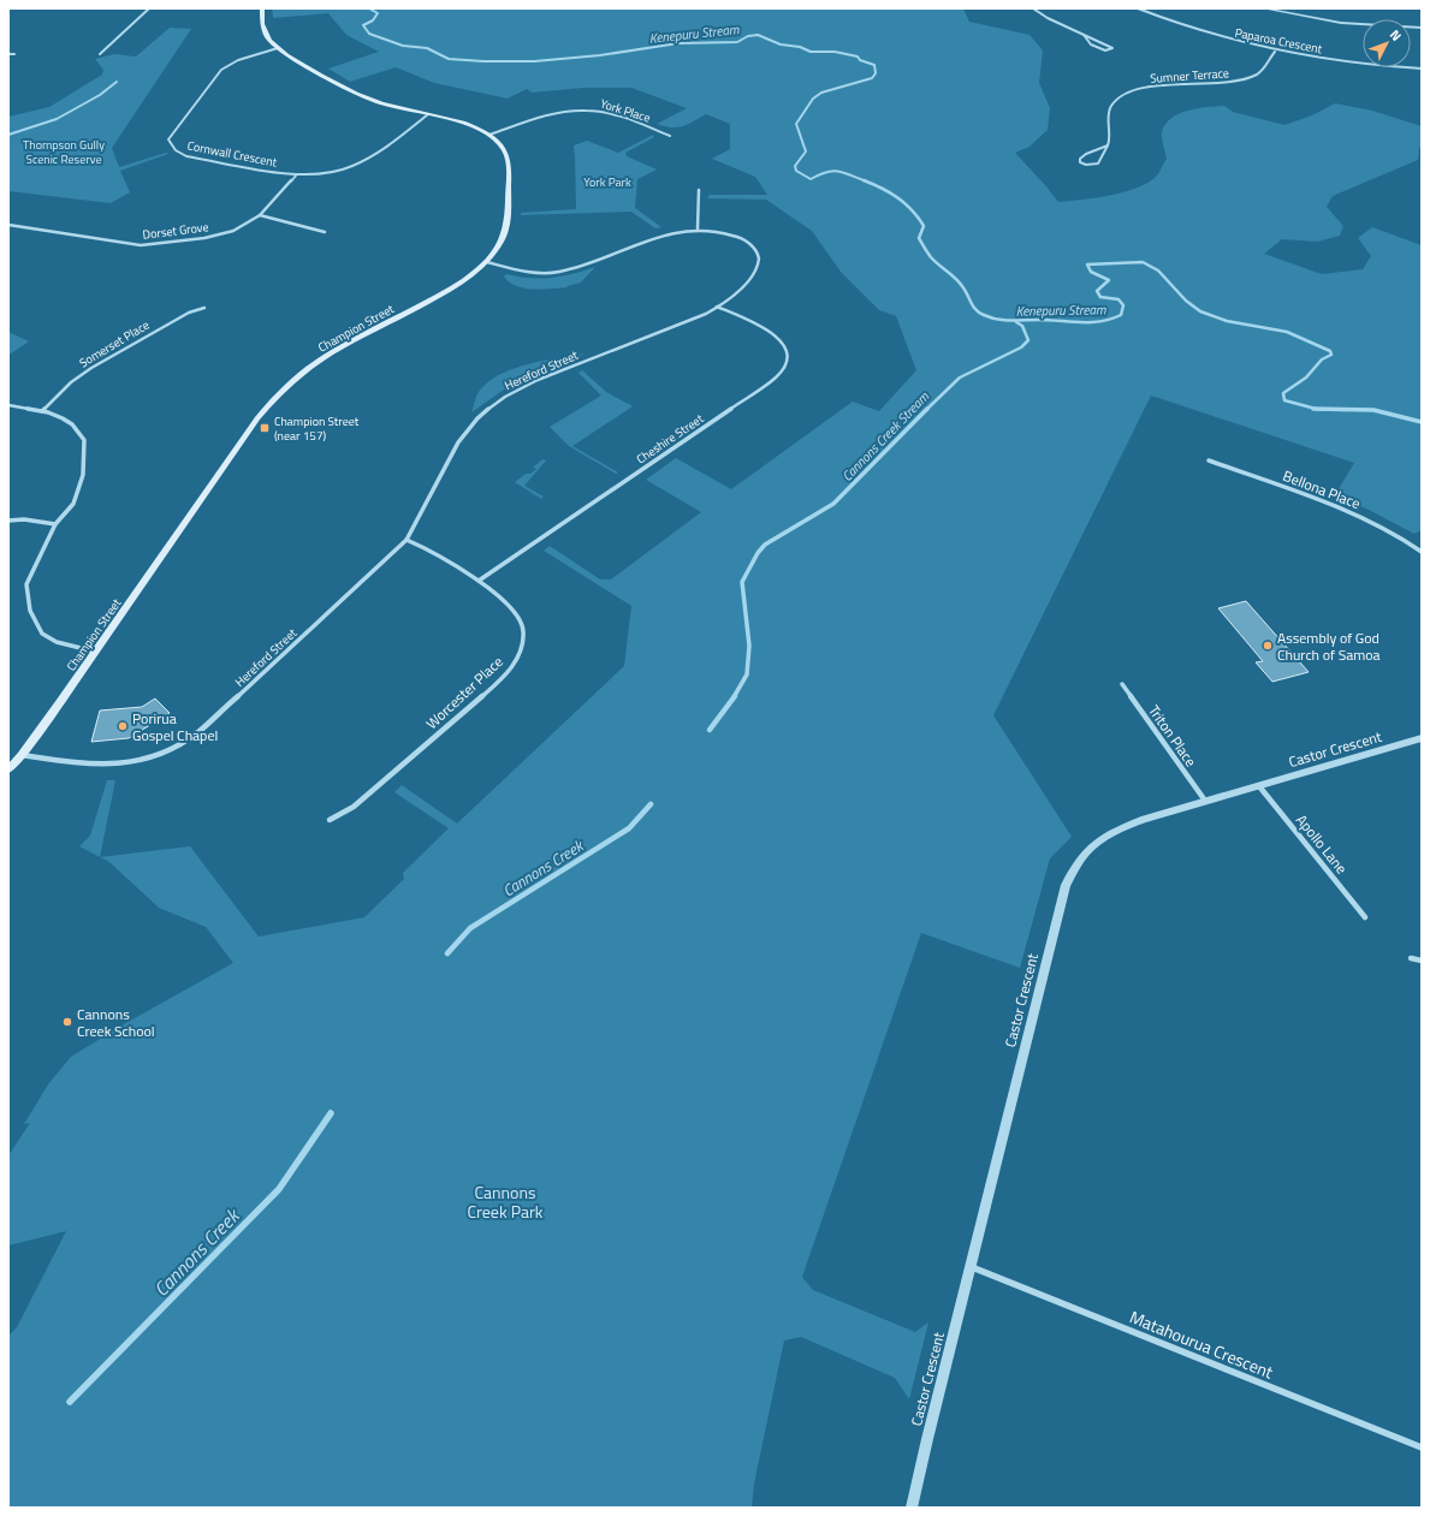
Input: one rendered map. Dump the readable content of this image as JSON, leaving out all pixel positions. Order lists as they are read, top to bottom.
{
  "streets": {
    "main road": ["Champion Street"],
    "street": [
      "Paparoa Crescent",
      "Sumner Terrace",
      "York Place",
      "Cornwall Crescent",
      "Dorset Grove",
      "Somerset Place",
      "Hereford Street",
      "Cheshire Street",
      "Bellona Place",
      "Worcester Place",
      "Triton Place",
      "Castor Crescent",
      "Apollo Lane",
      "Matahourua Crescent"
    ]
  },
  "crossings": [
    ["Paparoa Crescent", "Sumner Terrace"],
    ["York Place", "Champion Street"],
    ["Cornwall Crescent", "Dorset Grove"],
    ["Cornwall Crescent", "Champion Street"],
    ["Champion Street", "Hereford Street"],
    ["Hereford Street", "Cheshire Street"],
    ["Hereford Street", "Worcester Place"],
    ["Cheshire Street", "Worcester Place"],
    ["Triton Place", "Castor Crescent"],
    ["Castor Crescent", "Apollo Lane"],
    ["Castor Crescent", "Matahourua Crescent"]
  ],
  "water": ["Kenepuru Stream", "Cannons Creek Stream", "Cannons Creek"],
  "parks": ["Thompson Gully Scenic Reserve", "York Park", "Cannons Creek Park"],
  "places": {
    "transit": ["Champion Street (near 157)"],
    "other": ["Assembly of God Church of Samoa", "Porirua Gospel Chapel", "Cannons Creek School"]
  },
  "north": "top right"
}
